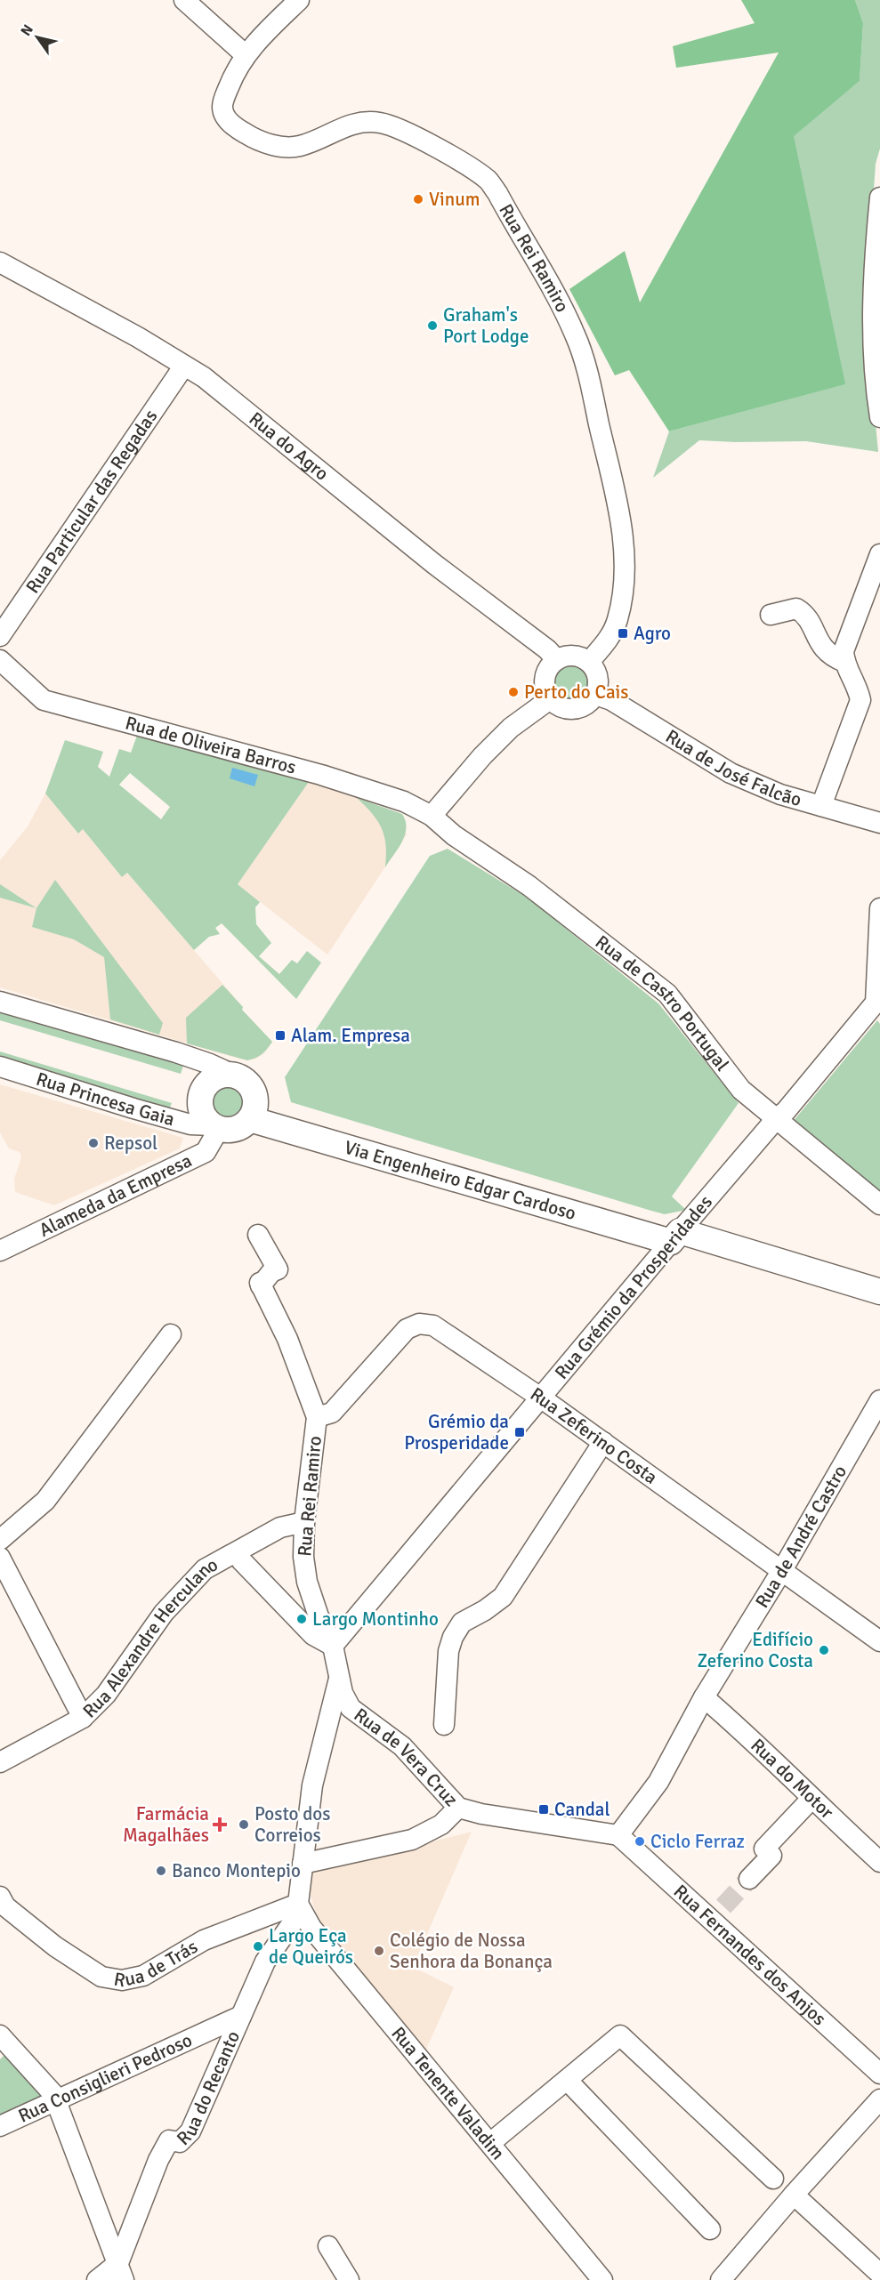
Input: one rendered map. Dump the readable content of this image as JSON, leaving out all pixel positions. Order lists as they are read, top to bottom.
{
  "streets": {
    "main road": ["Via Engenheiro Edgar Cardoso"],
    "street": [
      "Rua Rei Ramiro",
      "Rua do Agro",
      "Rua Particular das Regadas",
      "Rua de Oliveira Barros",
      "Rua de José Falcão",
      "Rua de Castro Portugal",
      "Rua Princesa Gaia",
      "Alameda da Empresa",
      "Rua Grémio da Prosperidades",
      "Rua Zeferino Costa",
      "Rua de André Castro",
      "Rua Alexandre Herculano",
      "Rua de Vera Cruz",
      "Rua do Motor",
      "Rua Fernandes dos Anjos",
      "Rua de Trás",
      "Rua Consiglieri Pedroso",
      "Rua do Recanto",
      "Rua Tenente Valadim"
    ]
  },
  "crossings": [
    ["Rua Rei Ramiro", "Rua do Agro"],
    ["Rua Rei Ramiro", "Rua de José Falcão"],
    ["Rua Rei Ramiro", "Rua Grémio da Prosperidades"],
    ["Rua Rei Ramiro", "Rua Zeferino Costa"],
    ["Rua Rei Ramiro", "Rua Alexandre Herculano"],
    ["Rua Rei Ramiro", "Rua de Vera Cruz"],
    ["Rua Rei Ramiro", "Rua de Trás"],
    ["Rua Rei Ramiro", "Rua do Recanto"],
    ["Rua Rei Ramiro", "Rua Tenente Valadim"],
    ["Rua do Agro", "Rua Particular das Regadas"],
    ["Rua do Agro", "Rua de José Falcão"],
    ["Rua de Oliveira Barros", "Rua de Castro Portugal"],
    ["Rua de Castro Portugal", "Rua Grémio da Prosperidades"],
    ["Rua Princesa Gaia", "Via Engenheiro Edgar Cardoso"],
    ["Rua Princesa Gaia", "Alameda da Empresa"],
    ["Via Engenheiro Edgar Cardoso", "Alameda da Empresa"],
    ["Via Engenheiro Edgar Cardoso", "Rua Grémio da Prosperidades"],
    ["Rua Grémio da Prosperidades", "Rua Zeferino Costa"],
    ["Rua Zeferino Costa", "Rua de André Castro"],
    ["Rua de André Castro", "Rua de Vera Cruz"],
    ["Rua de André Castro", "Rua do Motor"],
    ["Rua de André Castro", "Rua Fernandes dos Anjos"],
    ["Rua de Vera Cruz", "Rua Fernandes dos Anjos"],
    ["Rua de Trás", "Rua do Recanto"],
    ["Rua de Trás", "Rua Tenente Valadim"],
    ["Rua Consiglieri Pedroso", "Rua do Recanto"],
    ["Rua do Recanto", "Rua Tenente Valadim"]
  ],
  "places": {
    "other": [
      "Vinum",
      "Graham's Port Lodge",
      "Perto do Cais",
      "Repsol",
      "Largo Montinho",
      "Edifício Zeferino Costa",
      "Posto dos Correios",
      "Ciclo Ferraz",
      "Banco Montepio",
      "Largo Eça de Queirós",
      "Colégio de Nossa Senhora da Bonança"
    ],
    "transit": [
      "Agro",
      "Alam. Empresa",
      "Grémio da Prosperidade",
      "Candal"
    ],
    "health": ["Farmácia Magalhães"]
  },
  "north": "top left"
}
